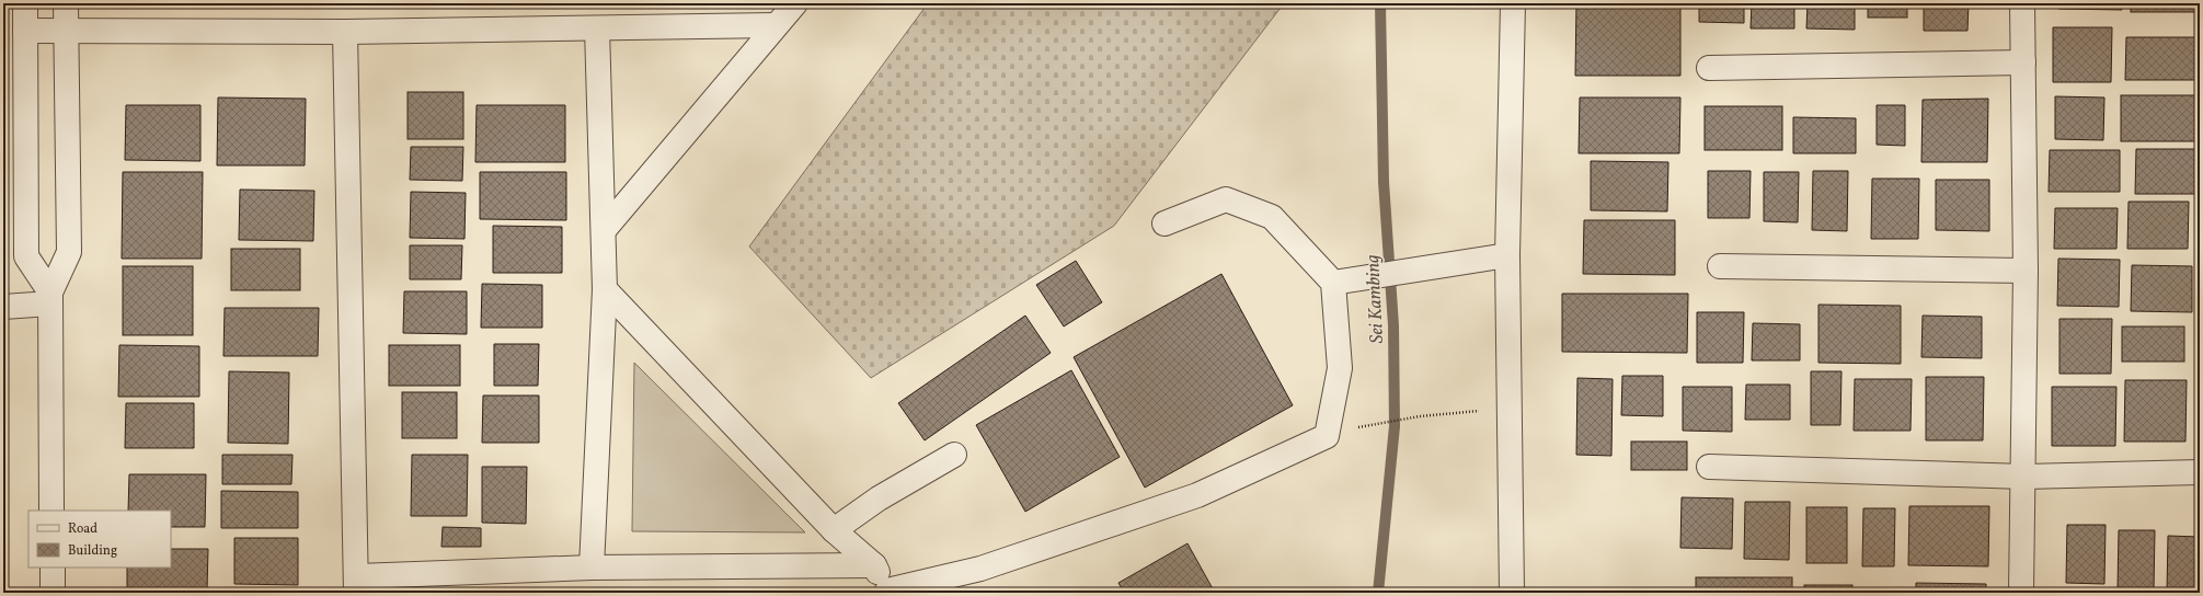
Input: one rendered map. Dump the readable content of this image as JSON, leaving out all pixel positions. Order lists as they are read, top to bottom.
{
  "water": ["Sei Kambing"],
  "legend": ["Road", "Building"]
}
